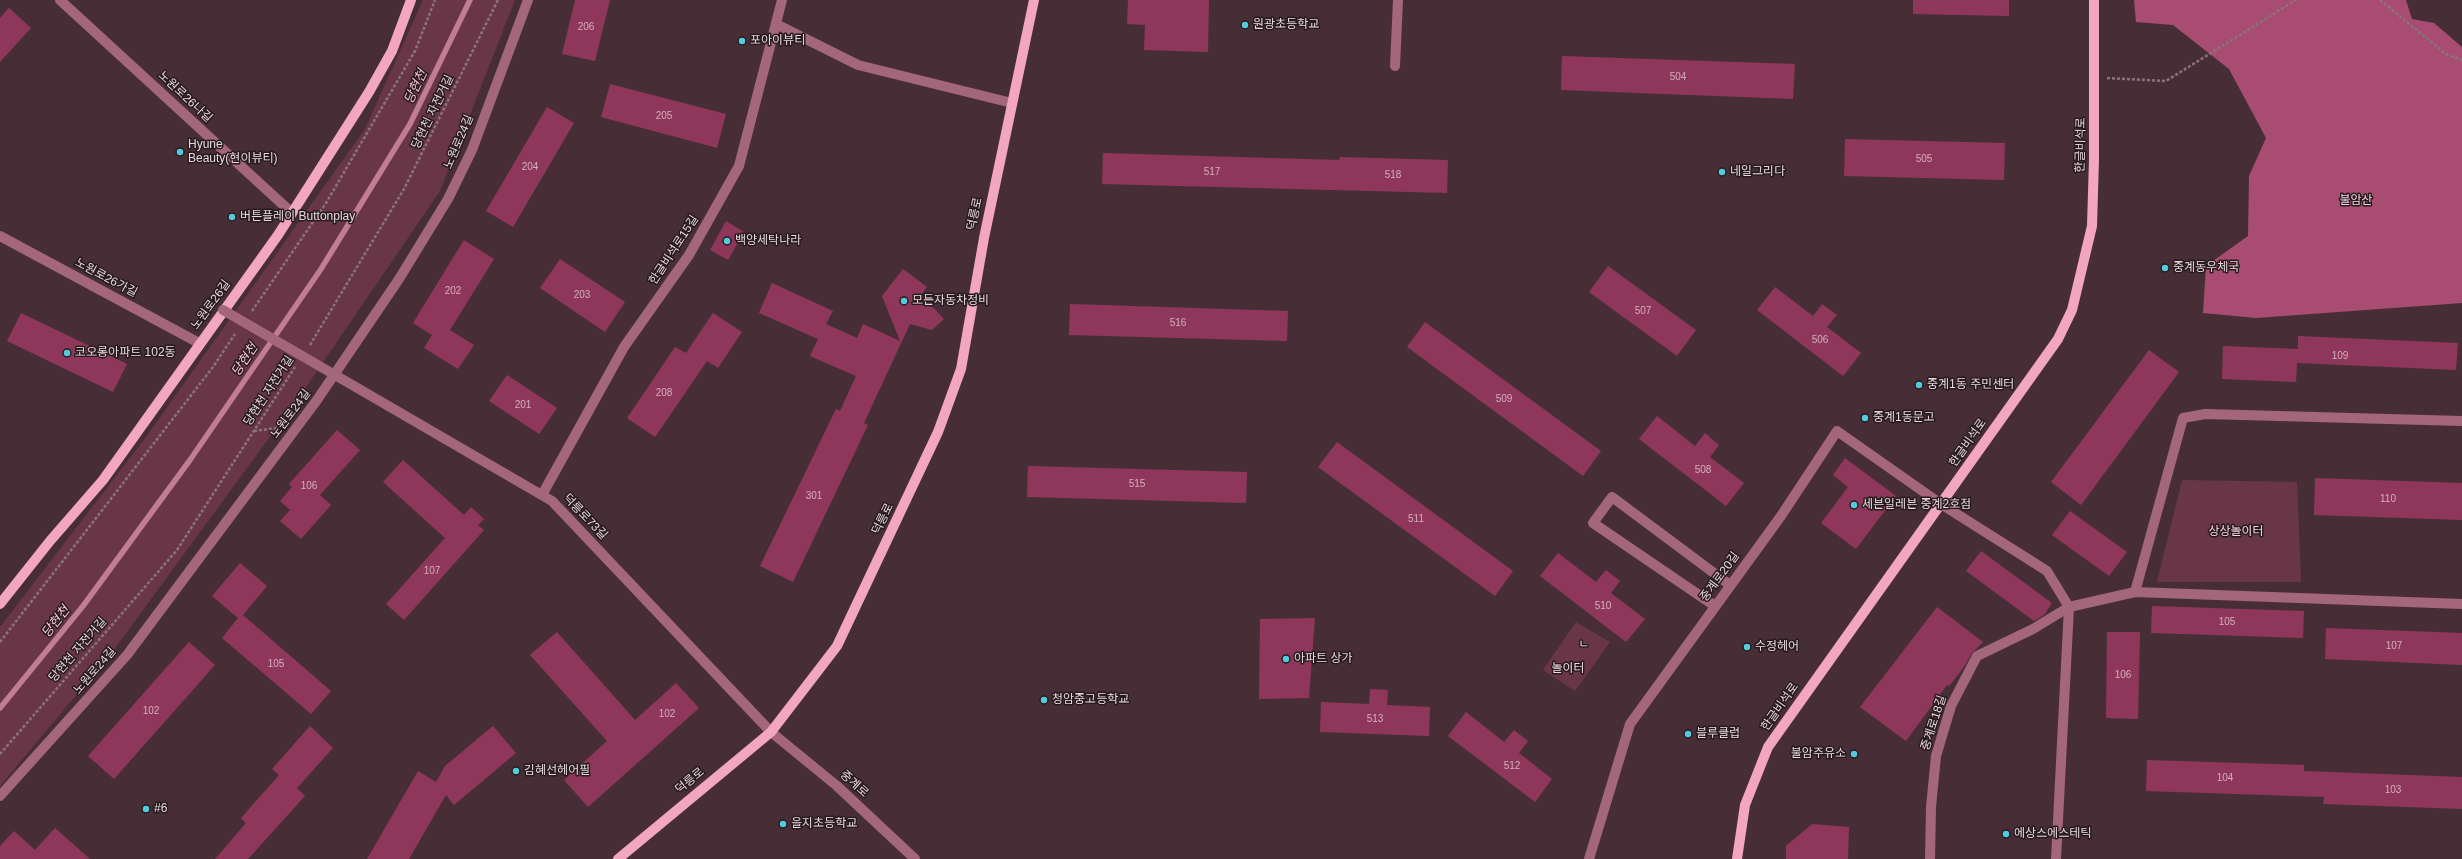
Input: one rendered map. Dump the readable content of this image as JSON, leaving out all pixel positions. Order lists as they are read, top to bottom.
{
  "streets": {
    "main road": ["한글비석로", "덕릉로", "노원로26길"],
    "street": [
      "노원로26나길",
      "노원로24길",
      "한글비석로15길",
      "노원로26가길",
      "덕릉로73길",
      "중계로20길",
      "중계로18길",
      "중계로"
    ],
    "path": ["당현천 자전거길"]
  },
  "crossings": [
    ["노원로26나길", "노원로26길"],
    ["노원로24길", "덕릉로73길"],
    ["한글비석로", "중계로20길"],
    ["덕릉로", "덕릉로73길"],
    ["덕릉로", "중계로"],
    ["한글비석로15길", "덕릉로73길"],
    ["노원로26가길", "노원로26길"],
    ["노원로26길", "덕릉로73길"],
    ["덕릉로73길", "중계로"]
  ],
  "water": ["당현천"],
  "parks": [
    "불암산",
    "상상놀이터",
    "ㄴ",
    "놀이터"
  ],
  "places": [
    "원광초등학교",
    "포아이뷰티",
    "Hyune Beauty(현이뷰티)",
    "네일그리다",
    "버튼플레이 Buttonplay",
    "백양세탁나라",
    "중계동우체국",
    "모든자동차정비",
    "코오롱아파트 102동",
    "중계1동 주민센터",
    "중계1동문고",
    "세븐일레븐 중계2호점",
    "수정헤어",
    "아파트 상가",
    "청암중고등학교",
    "블루클럽",
    "불암주유소",
    "김혜선헤어필",
    "#6",
    "을지초등학교",
    "에상스에스테틱"
  ],
  "house_numbers": [
    "206",
    "504",
    "205",
    "505",
    "204",
    "517",
    "518",
    "202",
    "203",
    "507",
    "516",
    "506",
    "109",
    "208",
    "509",
    "201",
    "508",
    "515",
    "106",
    "301",
    "110",
    "511",
    "107",
    "510",
    "105",
    "107",
    "105",
    "106",
    "102",
    "102",
    "513",
    "512",
    "104",
    "103"
  ]
}
